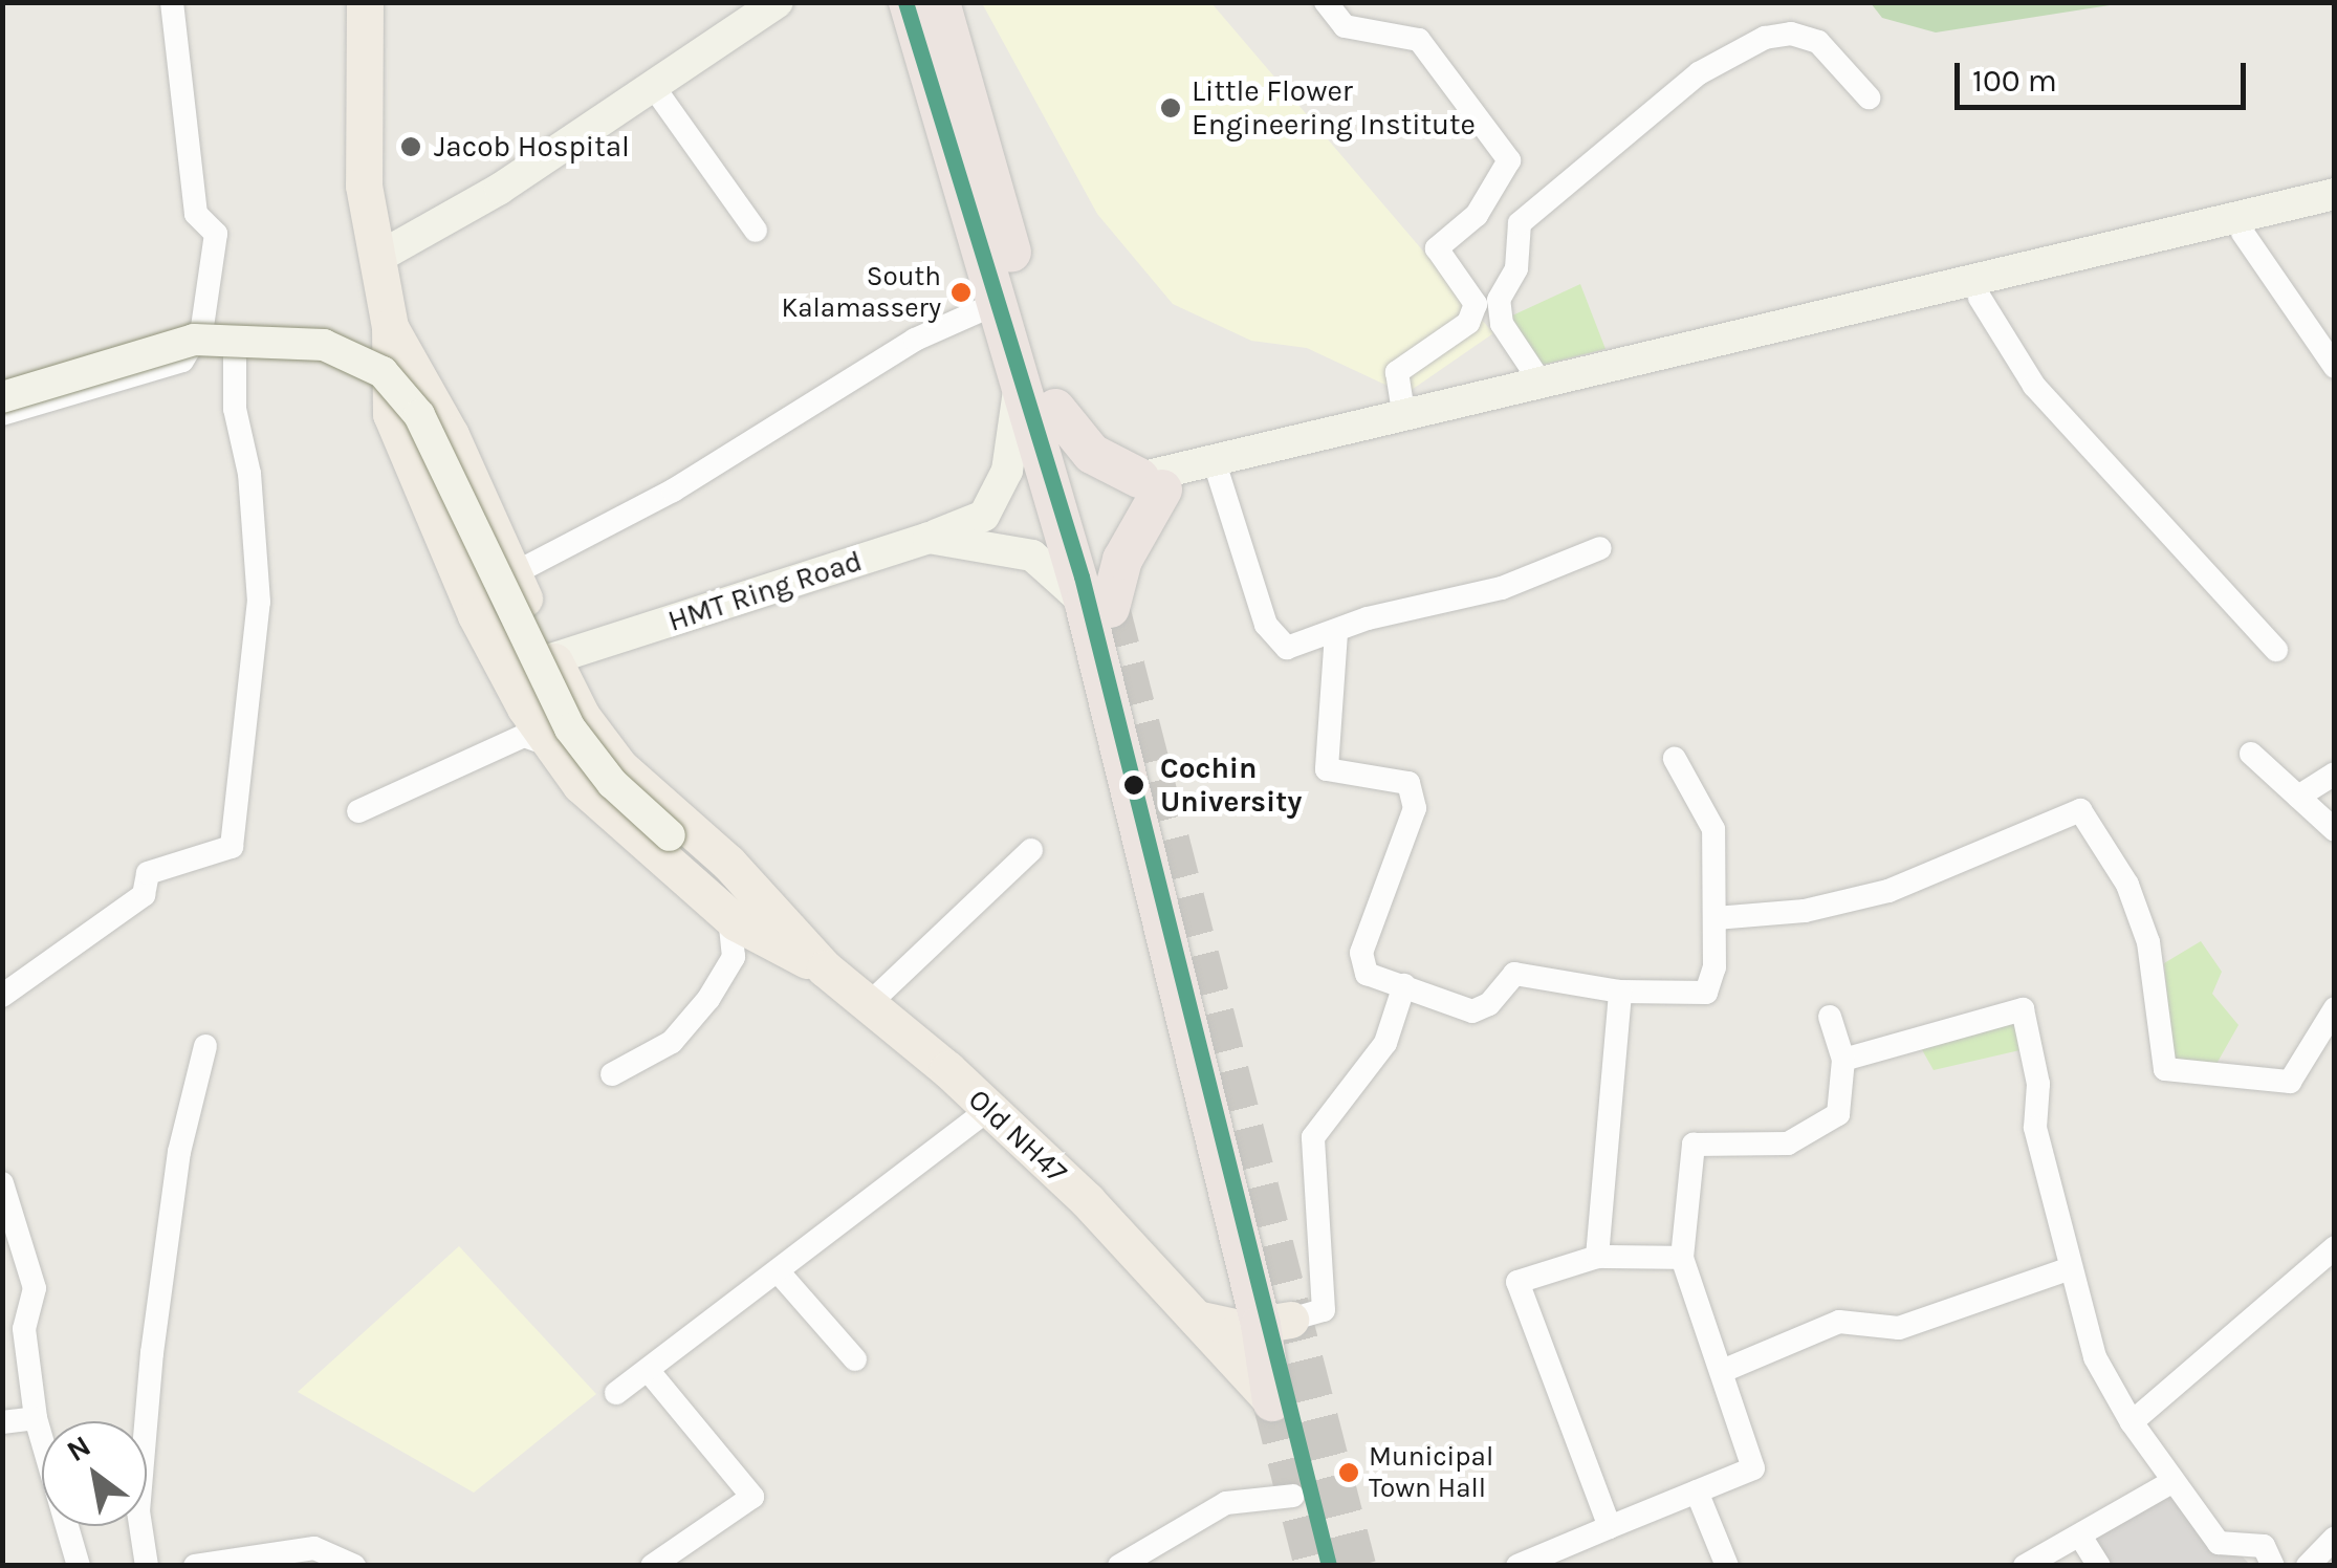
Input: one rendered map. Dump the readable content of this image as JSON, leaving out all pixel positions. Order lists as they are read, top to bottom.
{
  "streets": {
    "main road": ["HMT Ring Road", "Old NH47"]
  },
  "crossings": [
    ["HMT Ring Road", "Old NH47"]
  ],
  "places": [
    "Little Flower Engineering Institute",
    "Jacob Hospital",
    "South Kalamassery",
    "Cochin University",
    "Municipal Town Hall"
  ],
  "scale_bar": "100 m",
  "north": "top left"
}
